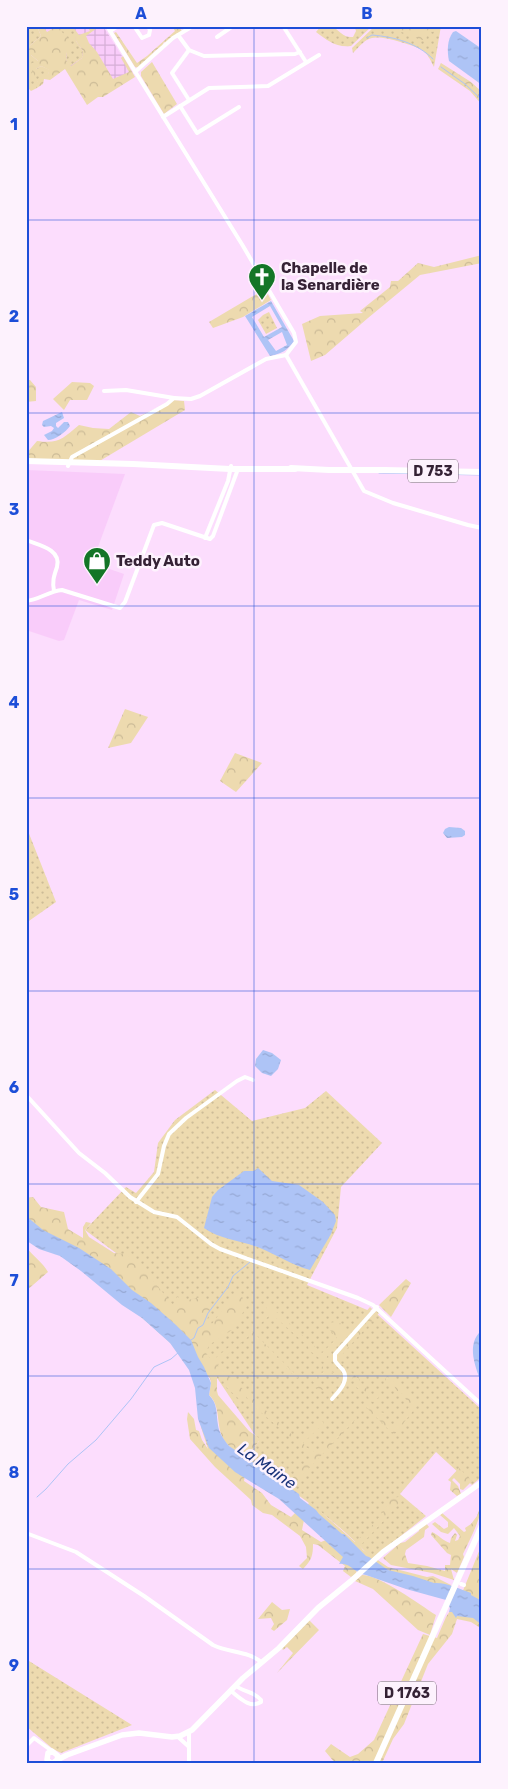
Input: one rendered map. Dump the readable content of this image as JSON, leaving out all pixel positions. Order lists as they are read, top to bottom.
{
  "streets": {
    "main road": ["D 753", "D 1763"]
  },
  "water": ["La Maine"],
  "places": {
    "church": ["Chapelle de la Senardière"],
    "shop": ["Teddy Auto"]
  },
  "grid": {
    "columns": ["A", "B"],
    "rows": [
      "1",
      "2",
      "3",
      "4",
      "5",
      "6",
      "7",
      "8",
      "9"
    ]
  }
}
